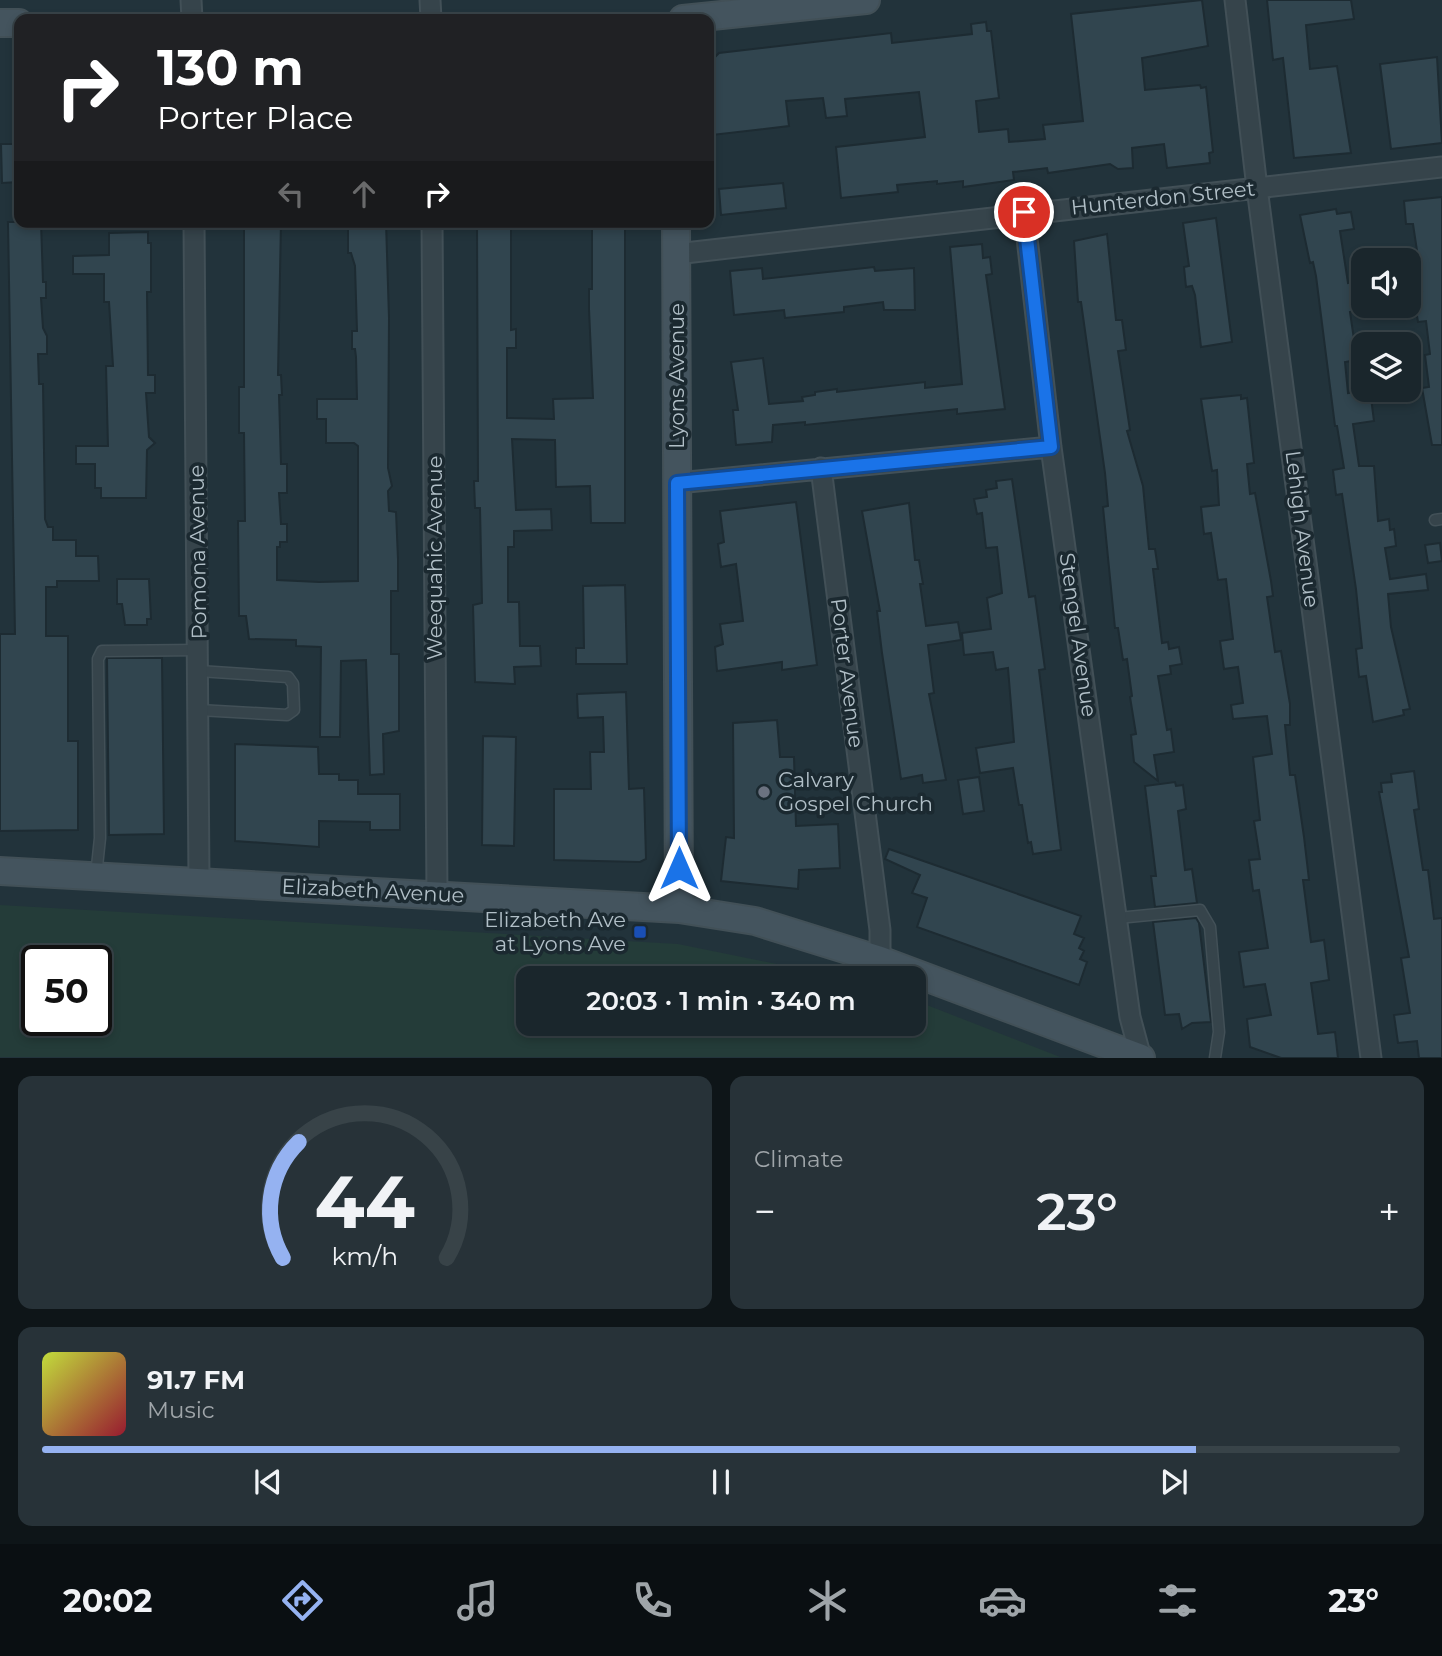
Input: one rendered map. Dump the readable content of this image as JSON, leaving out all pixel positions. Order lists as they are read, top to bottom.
{
  "streets": {
    "main road": ["Lyons Avenue", "Elizabeth Avenue"],
    "street": [
      "Hunterdon Street",
      "Lehigh Avenue",
      "Pomona Avenue",
      "Weequahic Avenue",
      "Stengel Avenue",
      "Porter Avenue"
    ]
  },
  "crossings": [
    ["Hunterdon Street", "Lyons Avenue"],
    ["Hunterdon Street", "Lehigh Avenue"],
    ["Hunterdon Street", "Stengel Avenue"],
    ["Lyons Avenue", "Elizabeth Avenue"],
    ["Pomona Avenue", "Elizabeth Avenue"],
    ["Weequahic Avenue", "Elizabeth Avenue"],
    ["Stengel Avenue", "Elizabeth Avenue"],
    ["Porter Avenue", "Elizabeth Avenue"]
  ],
  "places": {
    "other": ["Calvary Gospel Church"],
    "transit": ["Elizabeth Ave at Lyons Ave"]
  },
  "page": {
    "turn": ["130 m", "Porter Place"],
    "limit": "50",
    "trip": "20:03 · 1 min · 340 m",
    "tile": "Climate",
    "heat": ["−", "23°", "+"],
    "song": ["91.7 FM", "Music"],
    "tabs": ["20:02", "23°"],
    "gauge": ["44", "km/h"]
  }
}
